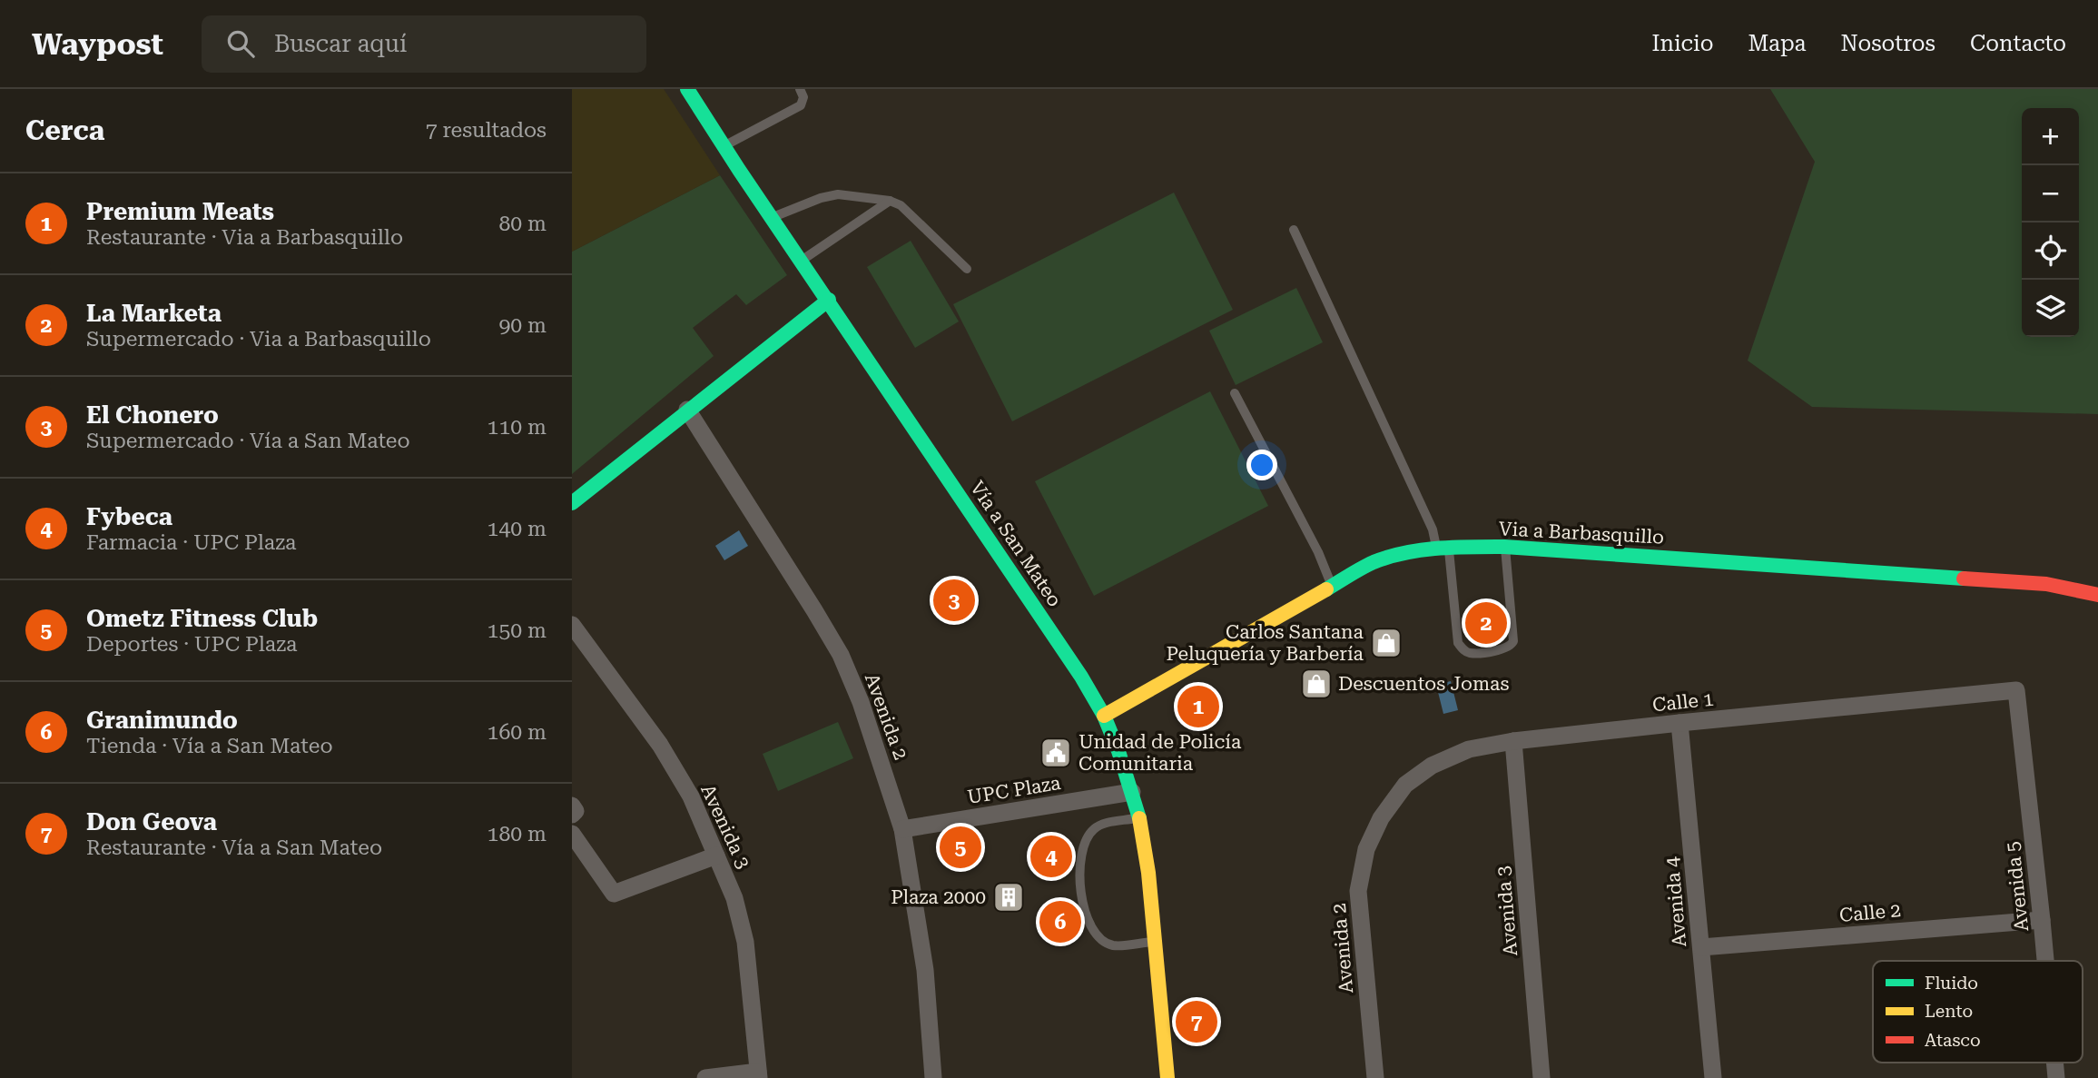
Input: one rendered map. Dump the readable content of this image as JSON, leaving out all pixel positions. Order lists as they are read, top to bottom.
{
  "streets": {
    "main road": ["Via a Barbasquillo", "Vía a San Mateo"],
    "street": [
      "Calle 1",
      "Avenida 2",
      "UPC Plaza",
      "Avenida 3",
      "Avenida 5",
      "Avenida 4",
      "Calle 2"
    ]
  },
  "crossings": [
    ["Via a Barbasquillo", "Vía a San Mateo"],
    ["Vía a San Mateo", "UPC Plaza"],
    ["Calle 1", "Avenida 2"],
    ["Calle 1", "Avenida 3"],
    ["Calle 1", "Avenida 5"],
    ["Calle 1", "Avenida 4"],
    ["Avenida 2", "UPC Plaza"],
    ["Avenida 5", "Calle 2"],
    ["Avenida 4", "Calle 2"]
  ],
  "places": {
    "shop": ["Carlos Santana Peluquería y Barbería", "Descuentos Jomas"],
    "public building": ["Unidad de Policía Comunitaria"],
    "building": ["Plaza 2000"]
  },
  "legend": ["Fluido", "Lento", "Atasco"],
  "page": {
    "header": "Waypost",
    "search": "Buscar aquí",
    "nav": [
      "Inicio",
      "Mapa",
      "Nosotros",
      "Contacto"
    ],
    "heading": ["Cerca", "7 resultados"],
    "map_buttons": ["+", "−"],
    "list": [
      {
        "mark": "1",
        "name": "Premium Meats",
        "note": "Restaurante · Via a Barbasquillo",
        "value": "80 m"
      },
      {
        "mark": "2",
        "name": "La Marketa",
        "note": "Supermercado · Via a Barbasquillo",
        "value": "90 m"
      },
      {
        "mark": "3",
        "name": "El Chonero",
        "note": "Supermercado · Vía a San Mateo",
        "value": "110 m"
      },
      {
        "mark": "4",
        "name": "Fybeca",
        "note": "Farmacia · UPC Plaza",
        "value": "140 m"
      },
      {
        "mark": "5",
        "name": "Ometz Fitness Club",
        "note": "Deportes · UPC Plaza",
        "value": "150 m"
      },
      {
        "mark": "6",
        "name": "Granimundo",
        "note": "Tienda · Vía a San Mateo",
        "value": "160 m"
      },
      {
        "mark": "7",
        "name": "Don Geova",
        "note": "Restaurante · Vía a San Mateo",
        "value": "180 m"
      }
    ],
    "pins": [
      "3",
      "2",
      "1",
      "5",
      "4",
      "6",
      "7"
    ]
  }
}
